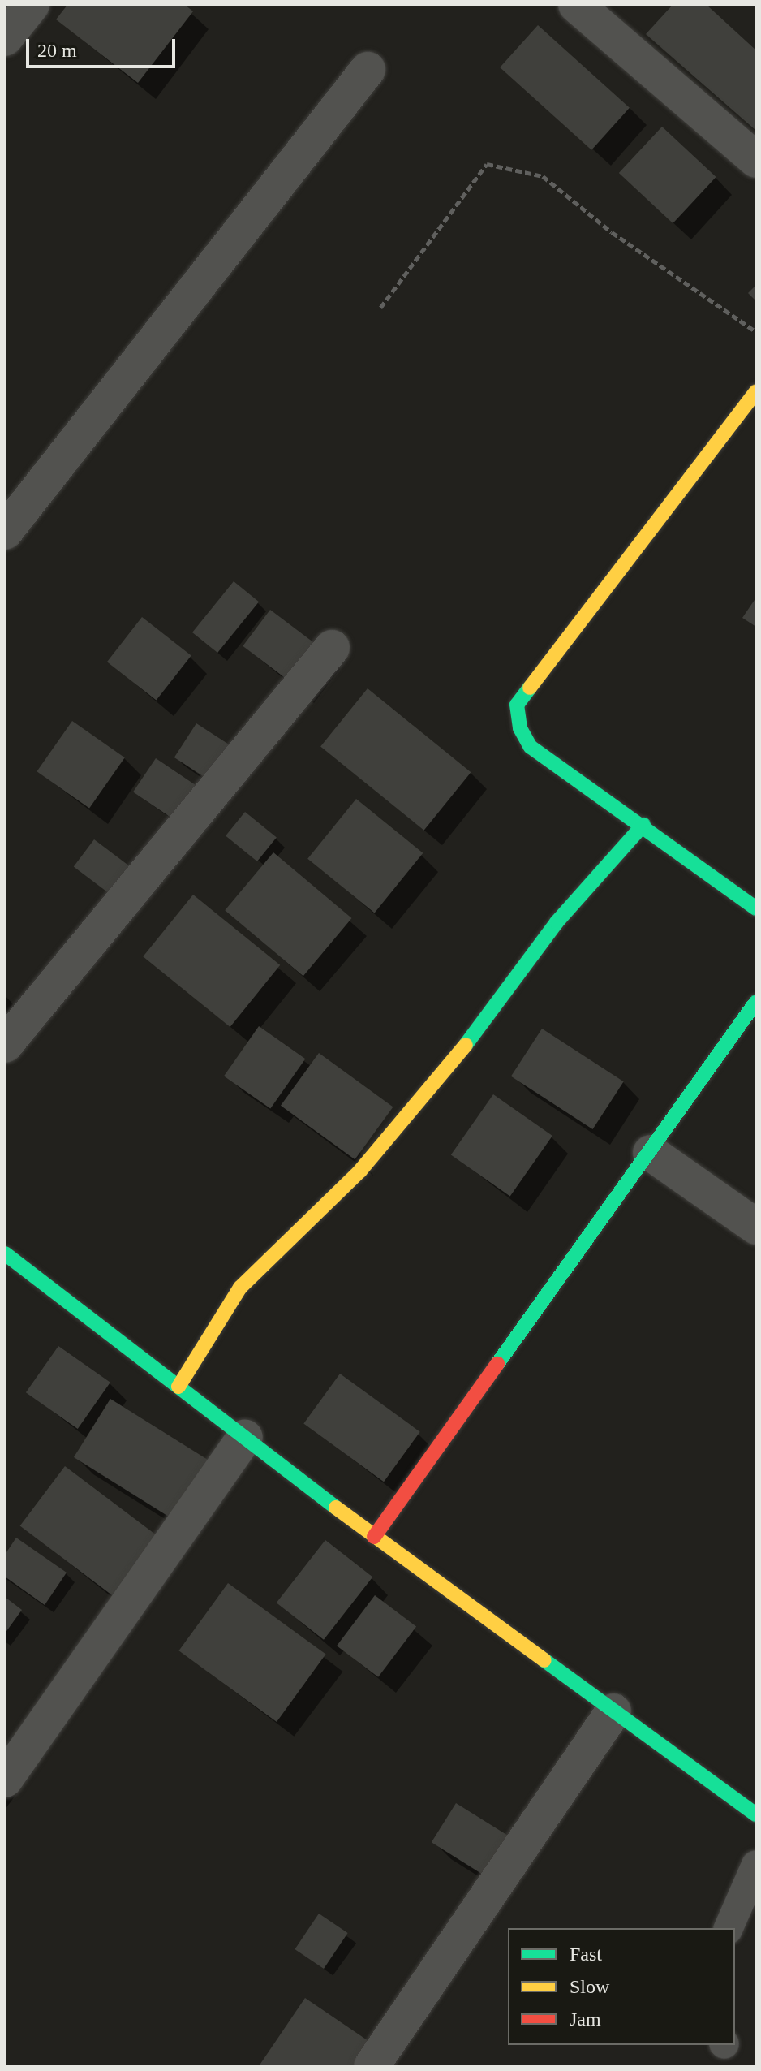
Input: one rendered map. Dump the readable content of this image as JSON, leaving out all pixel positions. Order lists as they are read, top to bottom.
{
  "legend": ["Fast", "Slow", "Jam"],
  "scale_bar": "20 m"
}
